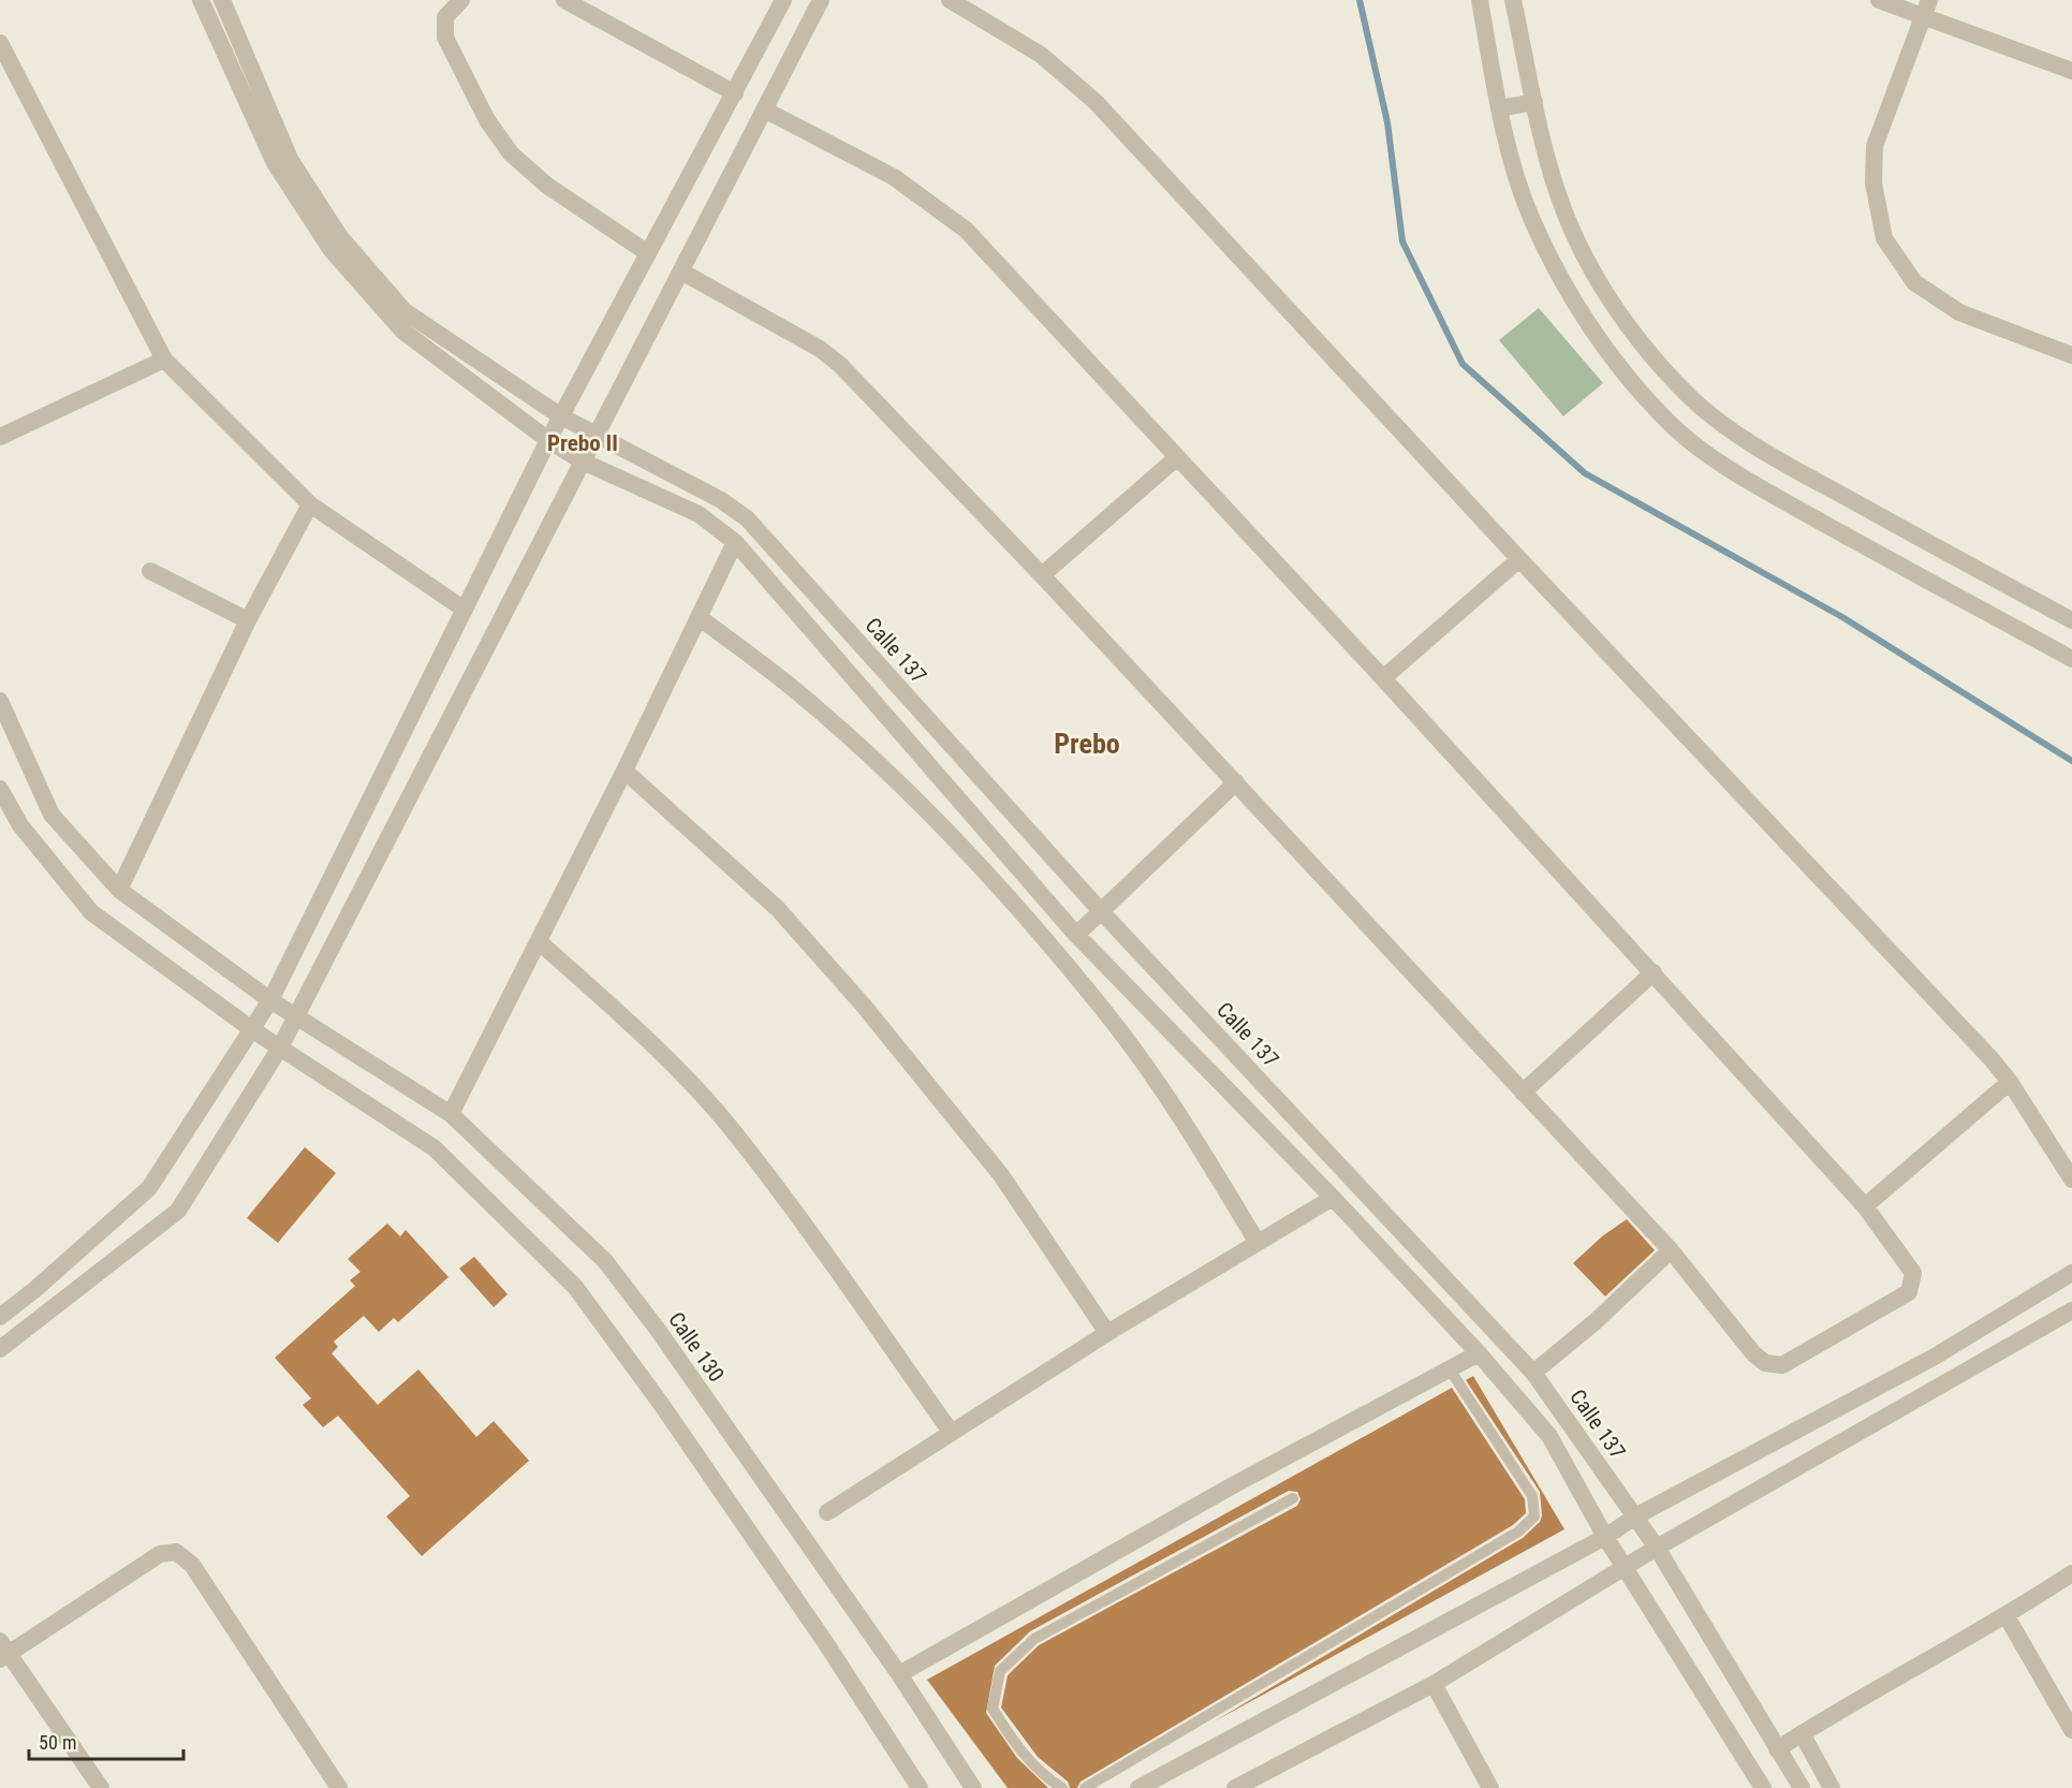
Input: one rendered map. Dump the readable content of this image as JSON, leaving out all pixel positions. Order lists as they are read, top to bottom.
{
  "streets": {
    "street": ["Calle 137", "Calle 130"]
  },
  "districts": ["Prebo II", "Prebo"],
  "scale_bar": "50 m"
}
